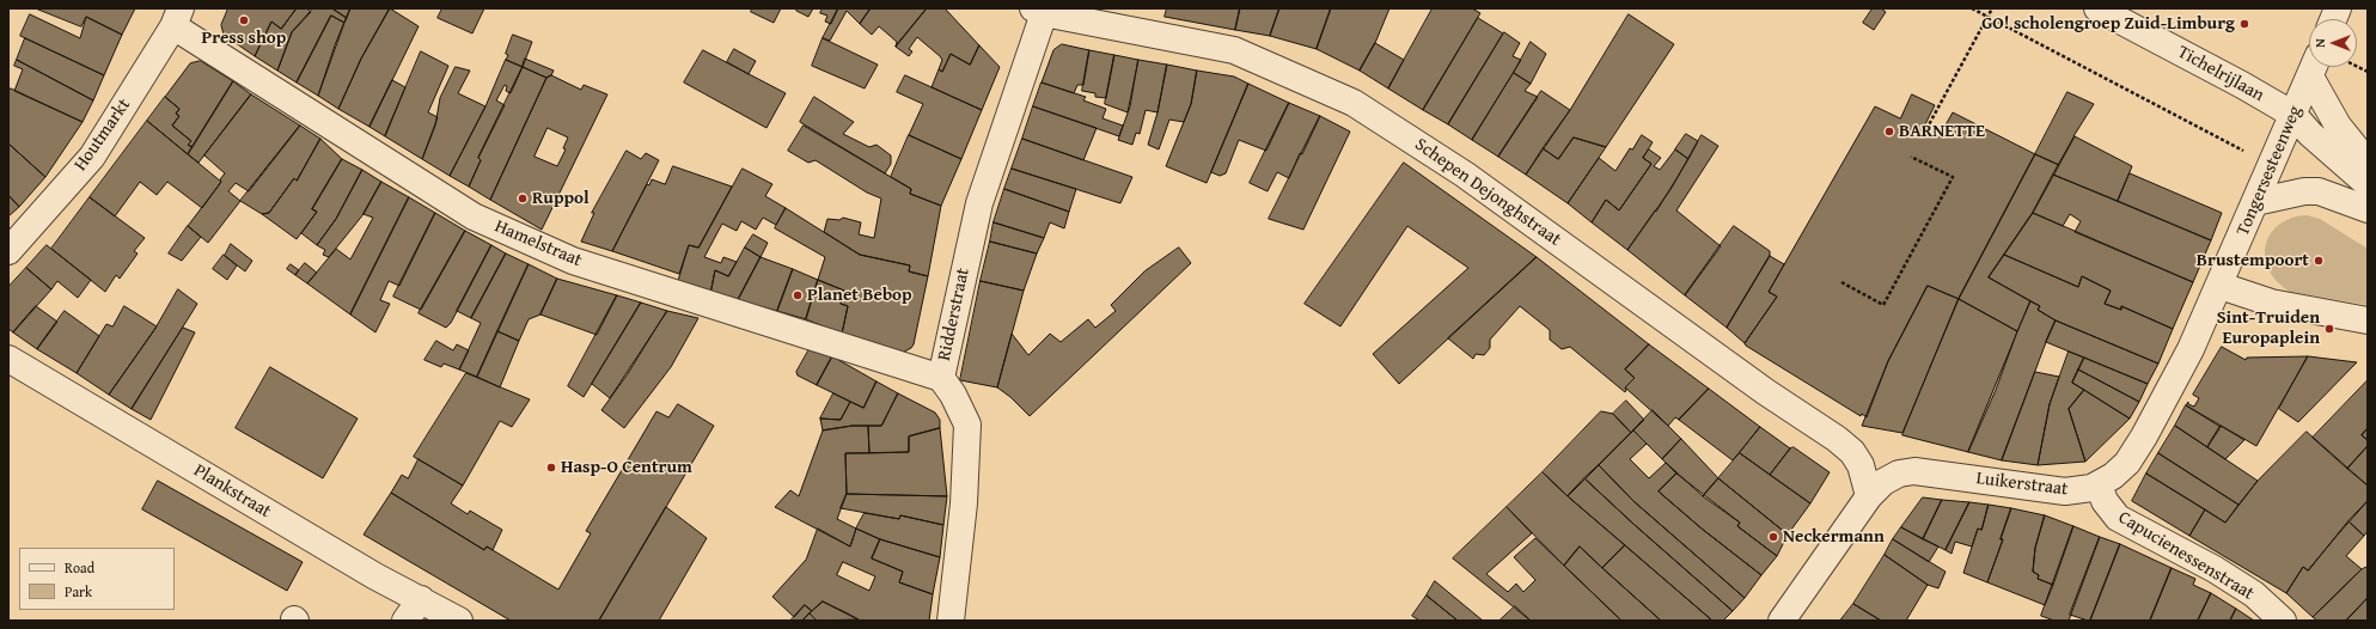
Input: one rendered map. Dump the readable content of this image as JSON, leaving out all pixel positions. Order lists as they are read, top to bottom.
{
  "streets": {
    "street": [
      "Tichelrijlaan",
      "Houtmarkt",
      "Tongersesteenweg",
      "Schepen Dejonghstraat",
      "Hamelstraat",
      "Ridderstraat",
      "Luikerstraat",
      "Plankstraat",
      "Capucienessenstraat"
    ]
  },
  "crossings": [
    ["Tichelrijlaan", "Tongersesteenweg"],
    ["Houtmarkt", "Hamelstraat"],
    ["Tongersesteenweg", "Luikerstraat"],
    ["Schepen Dejonghstraat", "Ridderstraat"],
    ["Schepen Dejonghstraat", "Luikerstraat"],
    ["Hamelstraat", "Ridderstraat"],
    ["Luikerstraat", "Capucienessenstraat"]
  ],
  "places": [
    "Press shop",
    "GO! scholengroep Zuid-Limburg",
    "BARNETTE",
    "Ruppol",
    "Brustempoort",
    "Planet Bebop",
    "Sint-Truiden Europaplein",
    "Hasp-O Centrum",
    "Neckermann"
  ],
  "legend": ["Road", "Park"],
  "north": "left"
}
